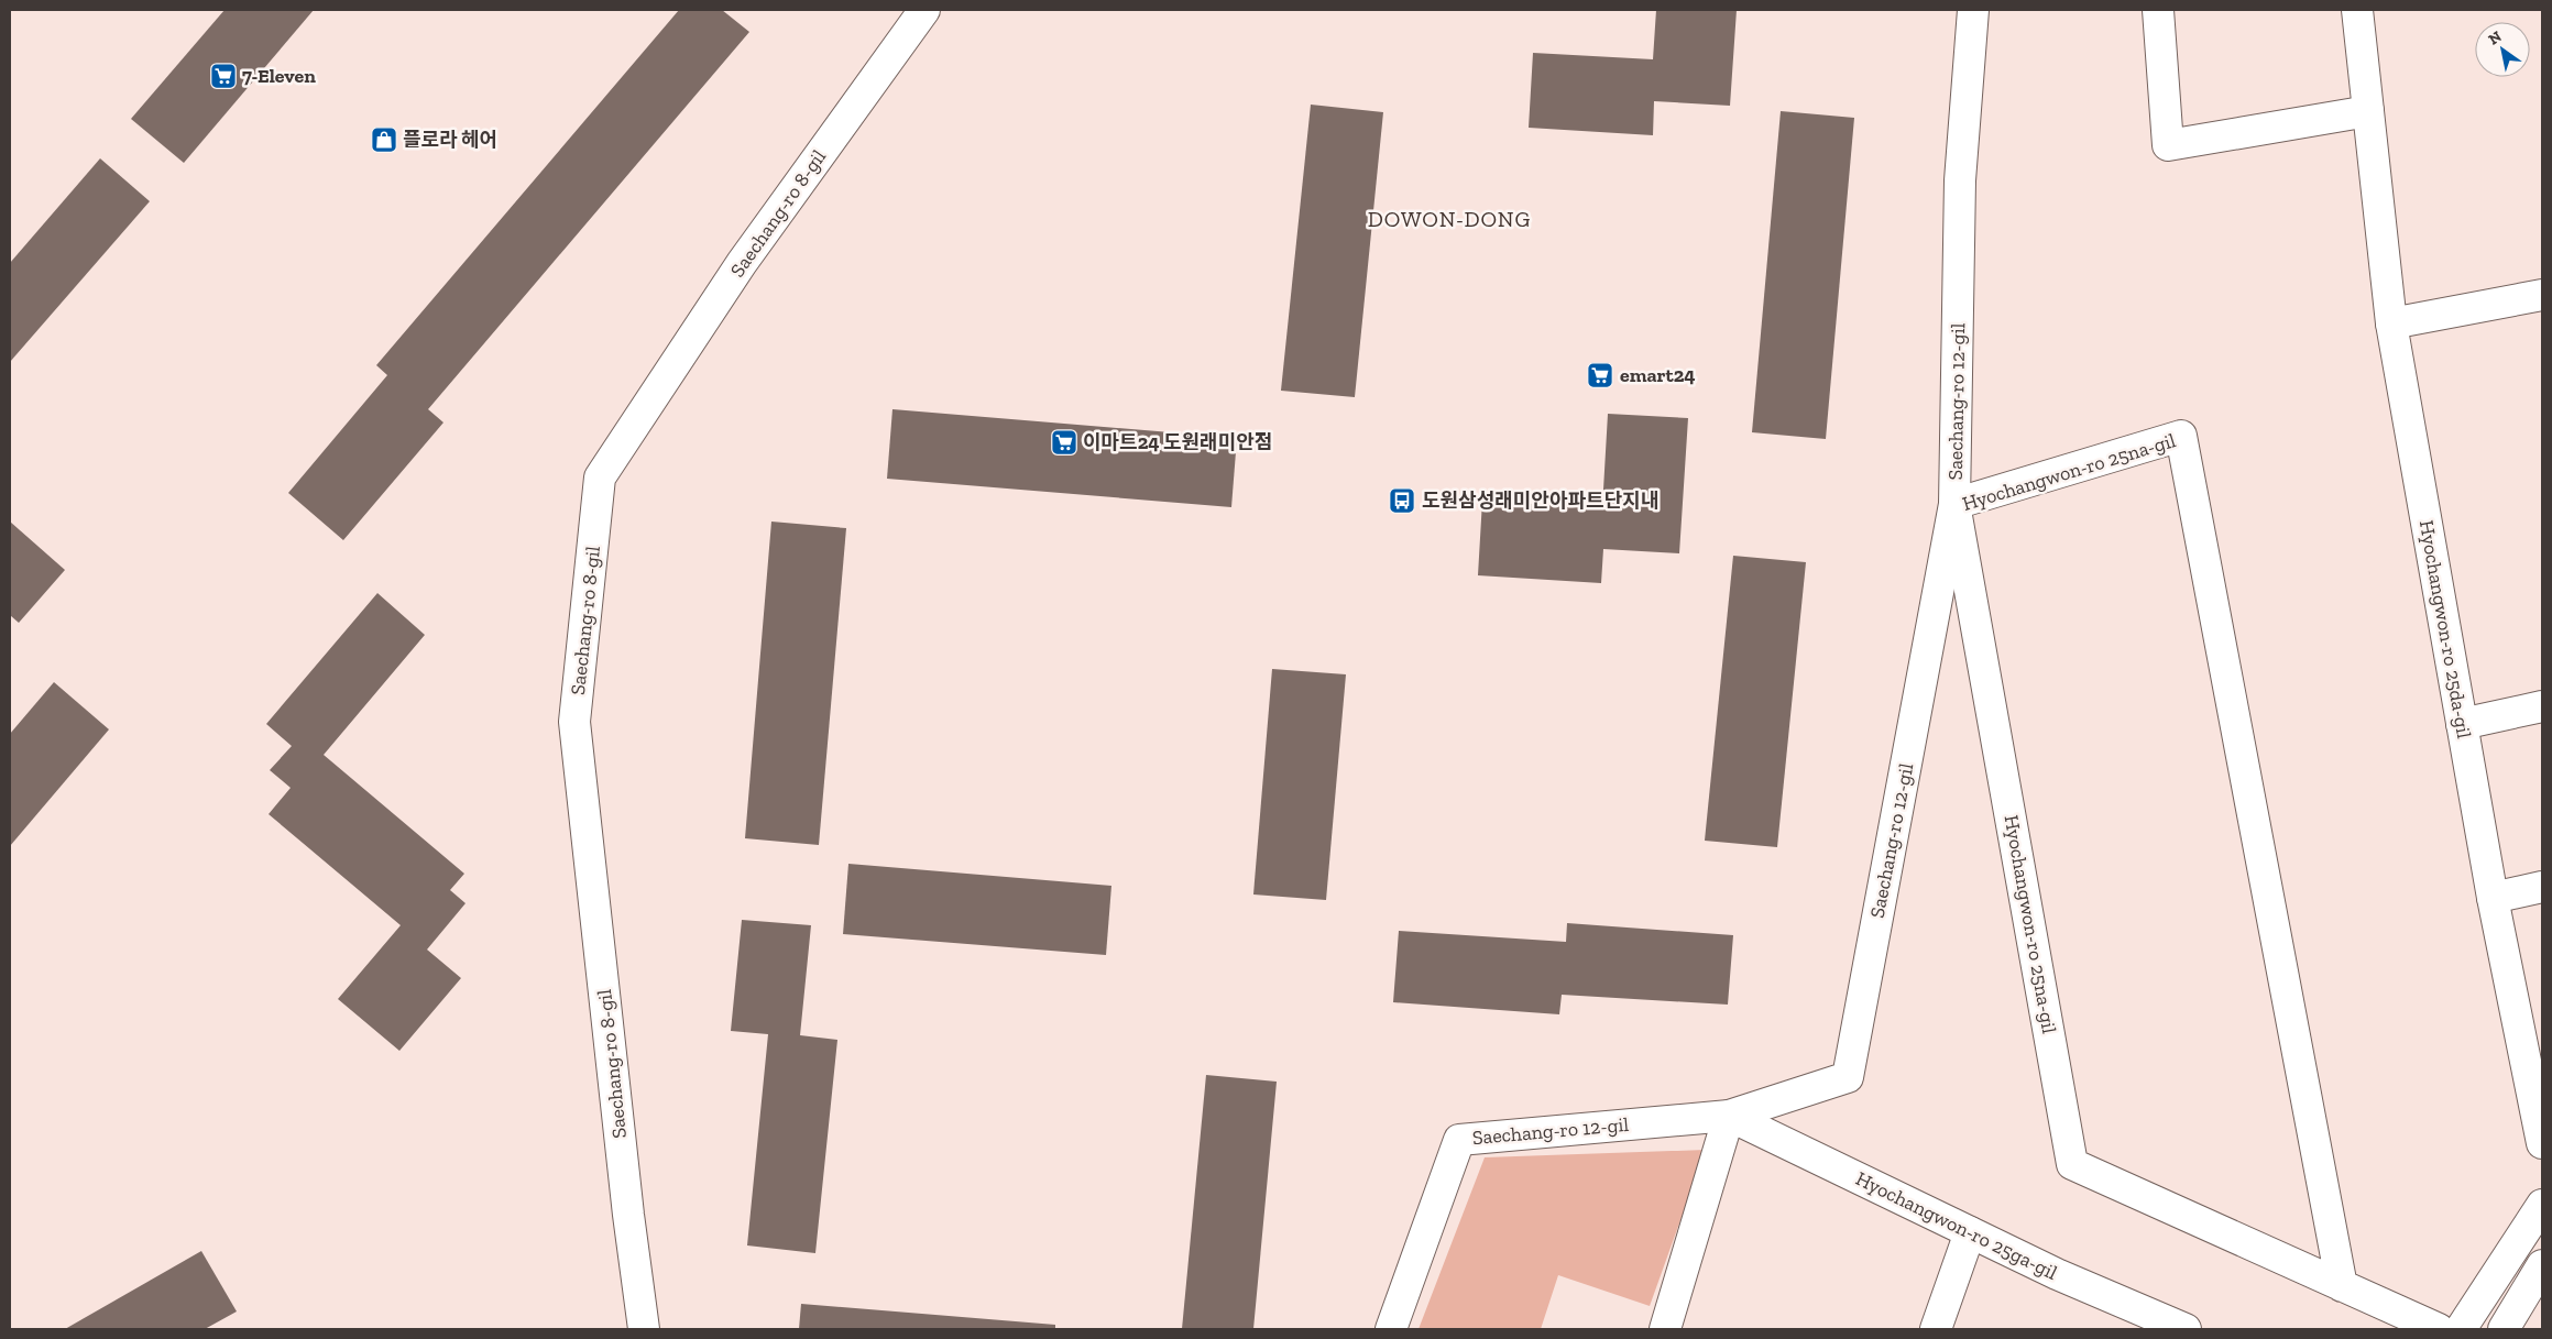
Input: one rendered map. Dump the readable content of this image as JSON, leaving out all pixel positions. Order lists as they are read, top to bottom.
{
  "streets": {
    "street": [
      "Saechang-ro 8-gil",
      "Saechang-ro 12-gil",
      "Hyochangwon-ro 25na-gil",
      "Hyochangwon-ro 25da-gil",
      "Hyochangwon-ro 25ga-gil"
    ]
  },
  "crossings": [
    ["Saechang-ro 12-gil", "Hyochangwon-ro 25na-gil"],
    ["Saechang-ro 12-gil", "Hyochangwon-ro 25ga-gil"]
  ],
  "districts": ["DOWON-DONG"],
  "places": {
    "supermarket": ["7-Eleven", "emart24", "이마트24 도원래미안점"],
    "shop": ["플로라 헤어"],
    "bus stop": ["도원삼성래미안아파트단지내"]
  },
  "north": "top left"
}
